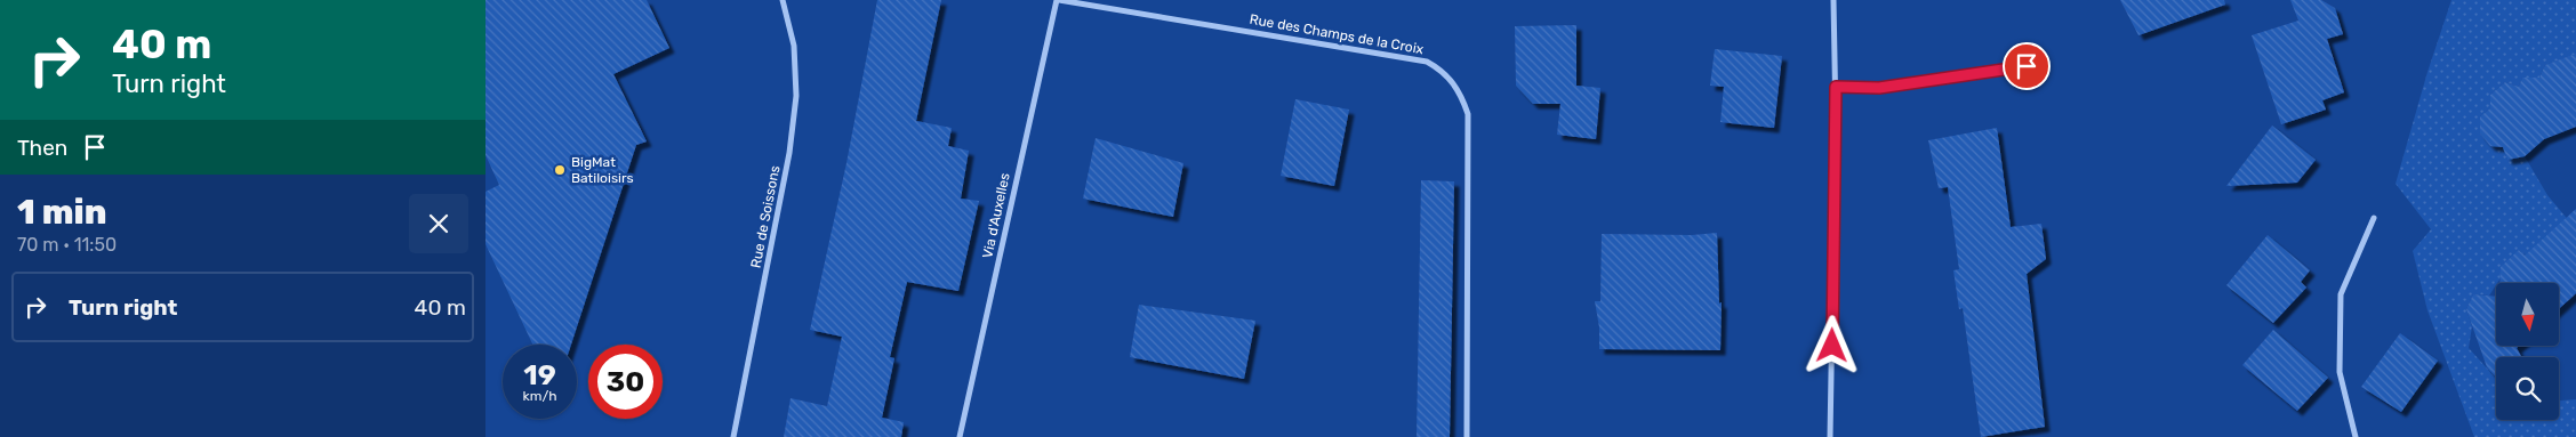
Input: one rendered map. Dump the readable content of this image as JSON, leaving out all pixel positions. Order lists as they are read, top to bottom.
{
  "streets": {
    "street": ["Rue des Champs de la Croix", "Via d'Auxelles", "Rue de Soissons"]
  },
  "crossings": [
    ["Rue des Champs de la Croix", "Via d'Auxelles"]
  ],
  "places": ["BigMat Batiloisirs"],
  "north": "bottom",
  "page": {
    "turn": ["40 m", "Turn right"],
    "then": "Then",
    "heading": ["1 min", "70 m · 11:50"],
    "list": [
      {
        "name": "Turn right",
        "value": "40 m"
      }
    ],
    "speed": "19 km/h",
    "limit": "30"
  }
}
